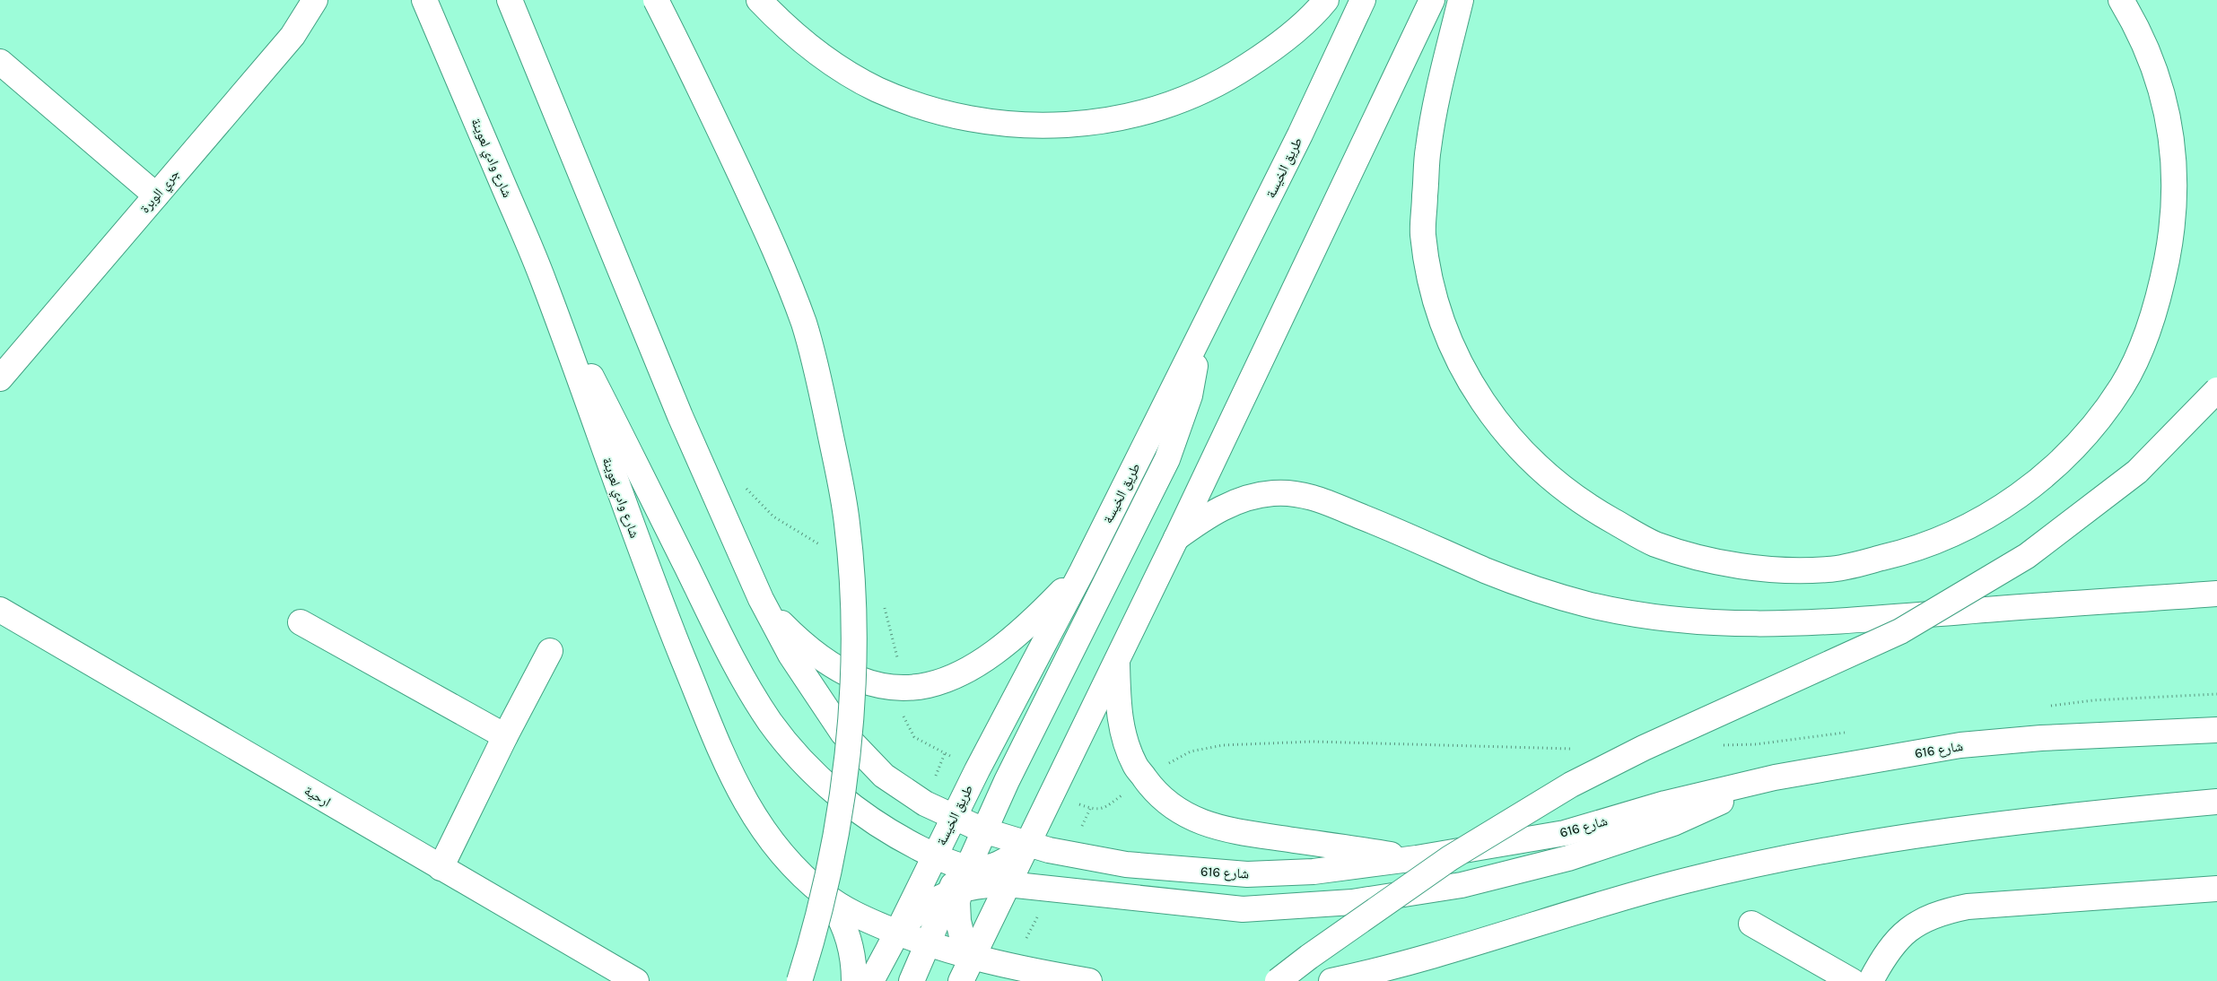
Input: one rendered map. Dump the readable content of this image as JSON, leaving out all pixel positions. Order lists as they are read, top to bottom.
{
  "streets": {
    "main road": [
      "شارع وادي لعوينة",
      "طريق الخيسة",
      "جري الوبرة",
      "شارع 616",
      "ارحية"
    ]
  },
  "crossings": [
    ["شارع وادي لعوينة", "طريق الخيسة"],
    ["طريق الخيسة", "شارع 616"]
  ]
}
